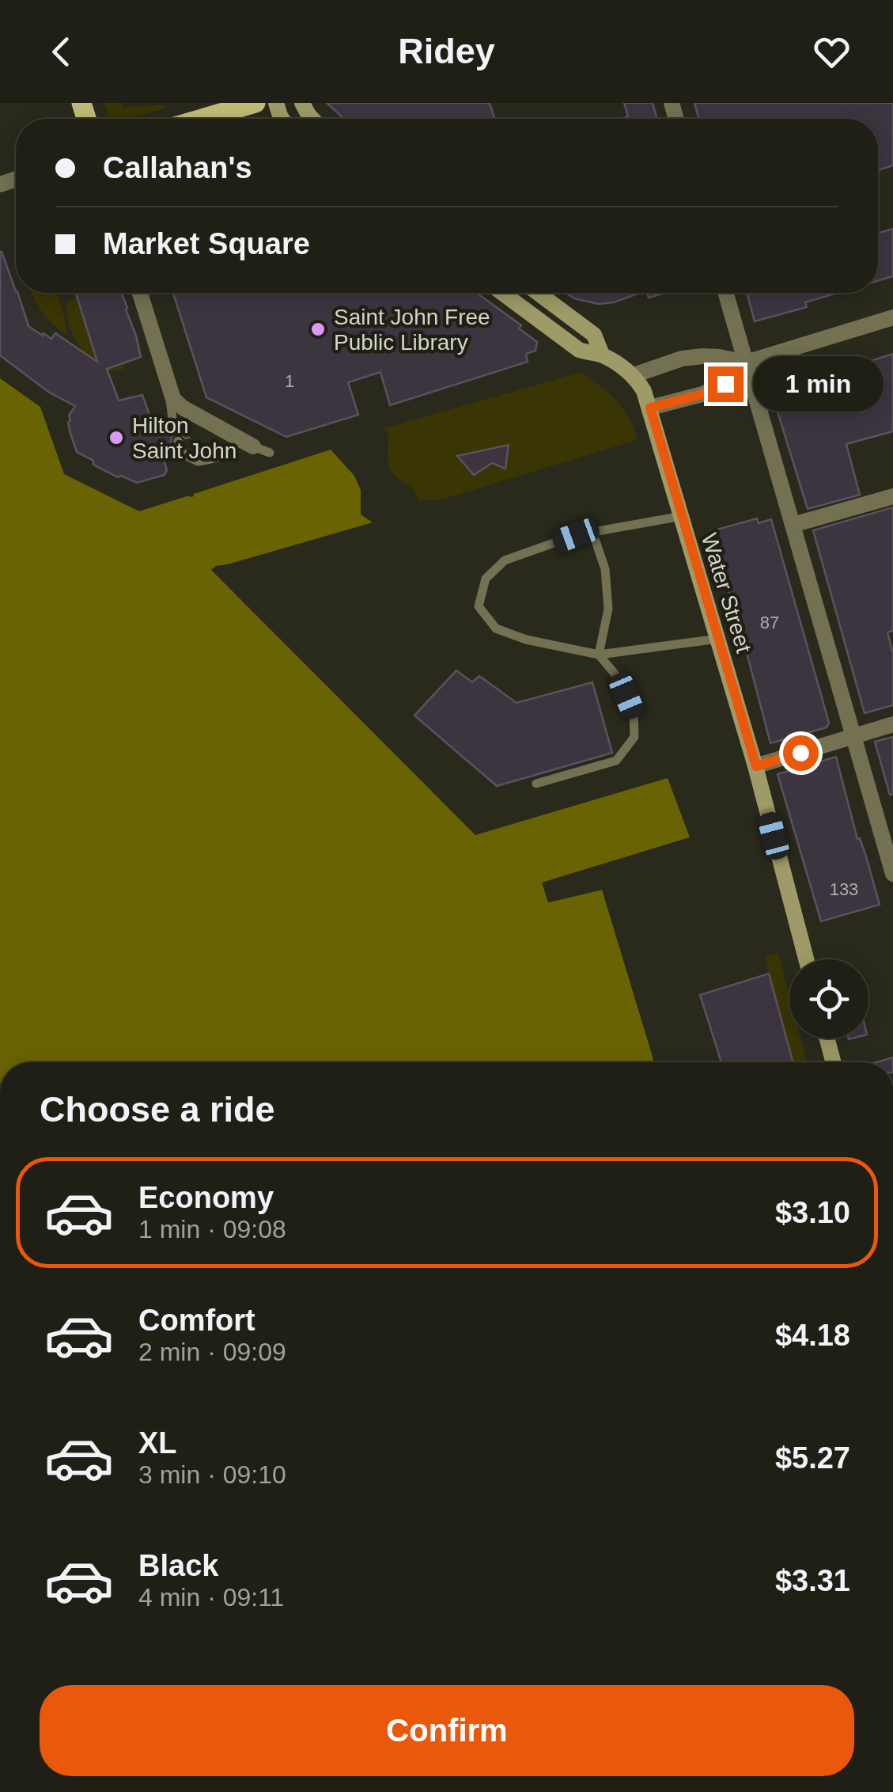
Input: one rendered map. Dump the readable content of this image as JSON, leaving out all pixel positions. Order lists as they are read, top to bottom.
{
  "streets": {
    "main road": ["Water Street"]
  },
  "places": ["Saint John Free Public Library", "Hilton Saint John"],
  "house_numbers": ["1", "87", "133"],
  "page": {
    "header": "Ridey",
    "banner": ["Callahan's", "Market Square"],
    "bubble": "1 min",
    "heading": "Choose a ride",
    "list": [
      {
        "name": "Economy",
        "note": "1 min · 09:08",
        "value": "$3.10"
      },
      {
        "name": "Comfort",
        "note": "2 min · 09:09",
        "value": "$4.18"
      },
      {
        "name": "XL",
        "note": "3 min · 09:10",
        "value": "$5.27"
      },
      {
        "name": "Black",
        "note": "4 min · 09:11",
        "value": "$3.31"
      }
    ],
    "buttons": "Confirm"
  }
}
